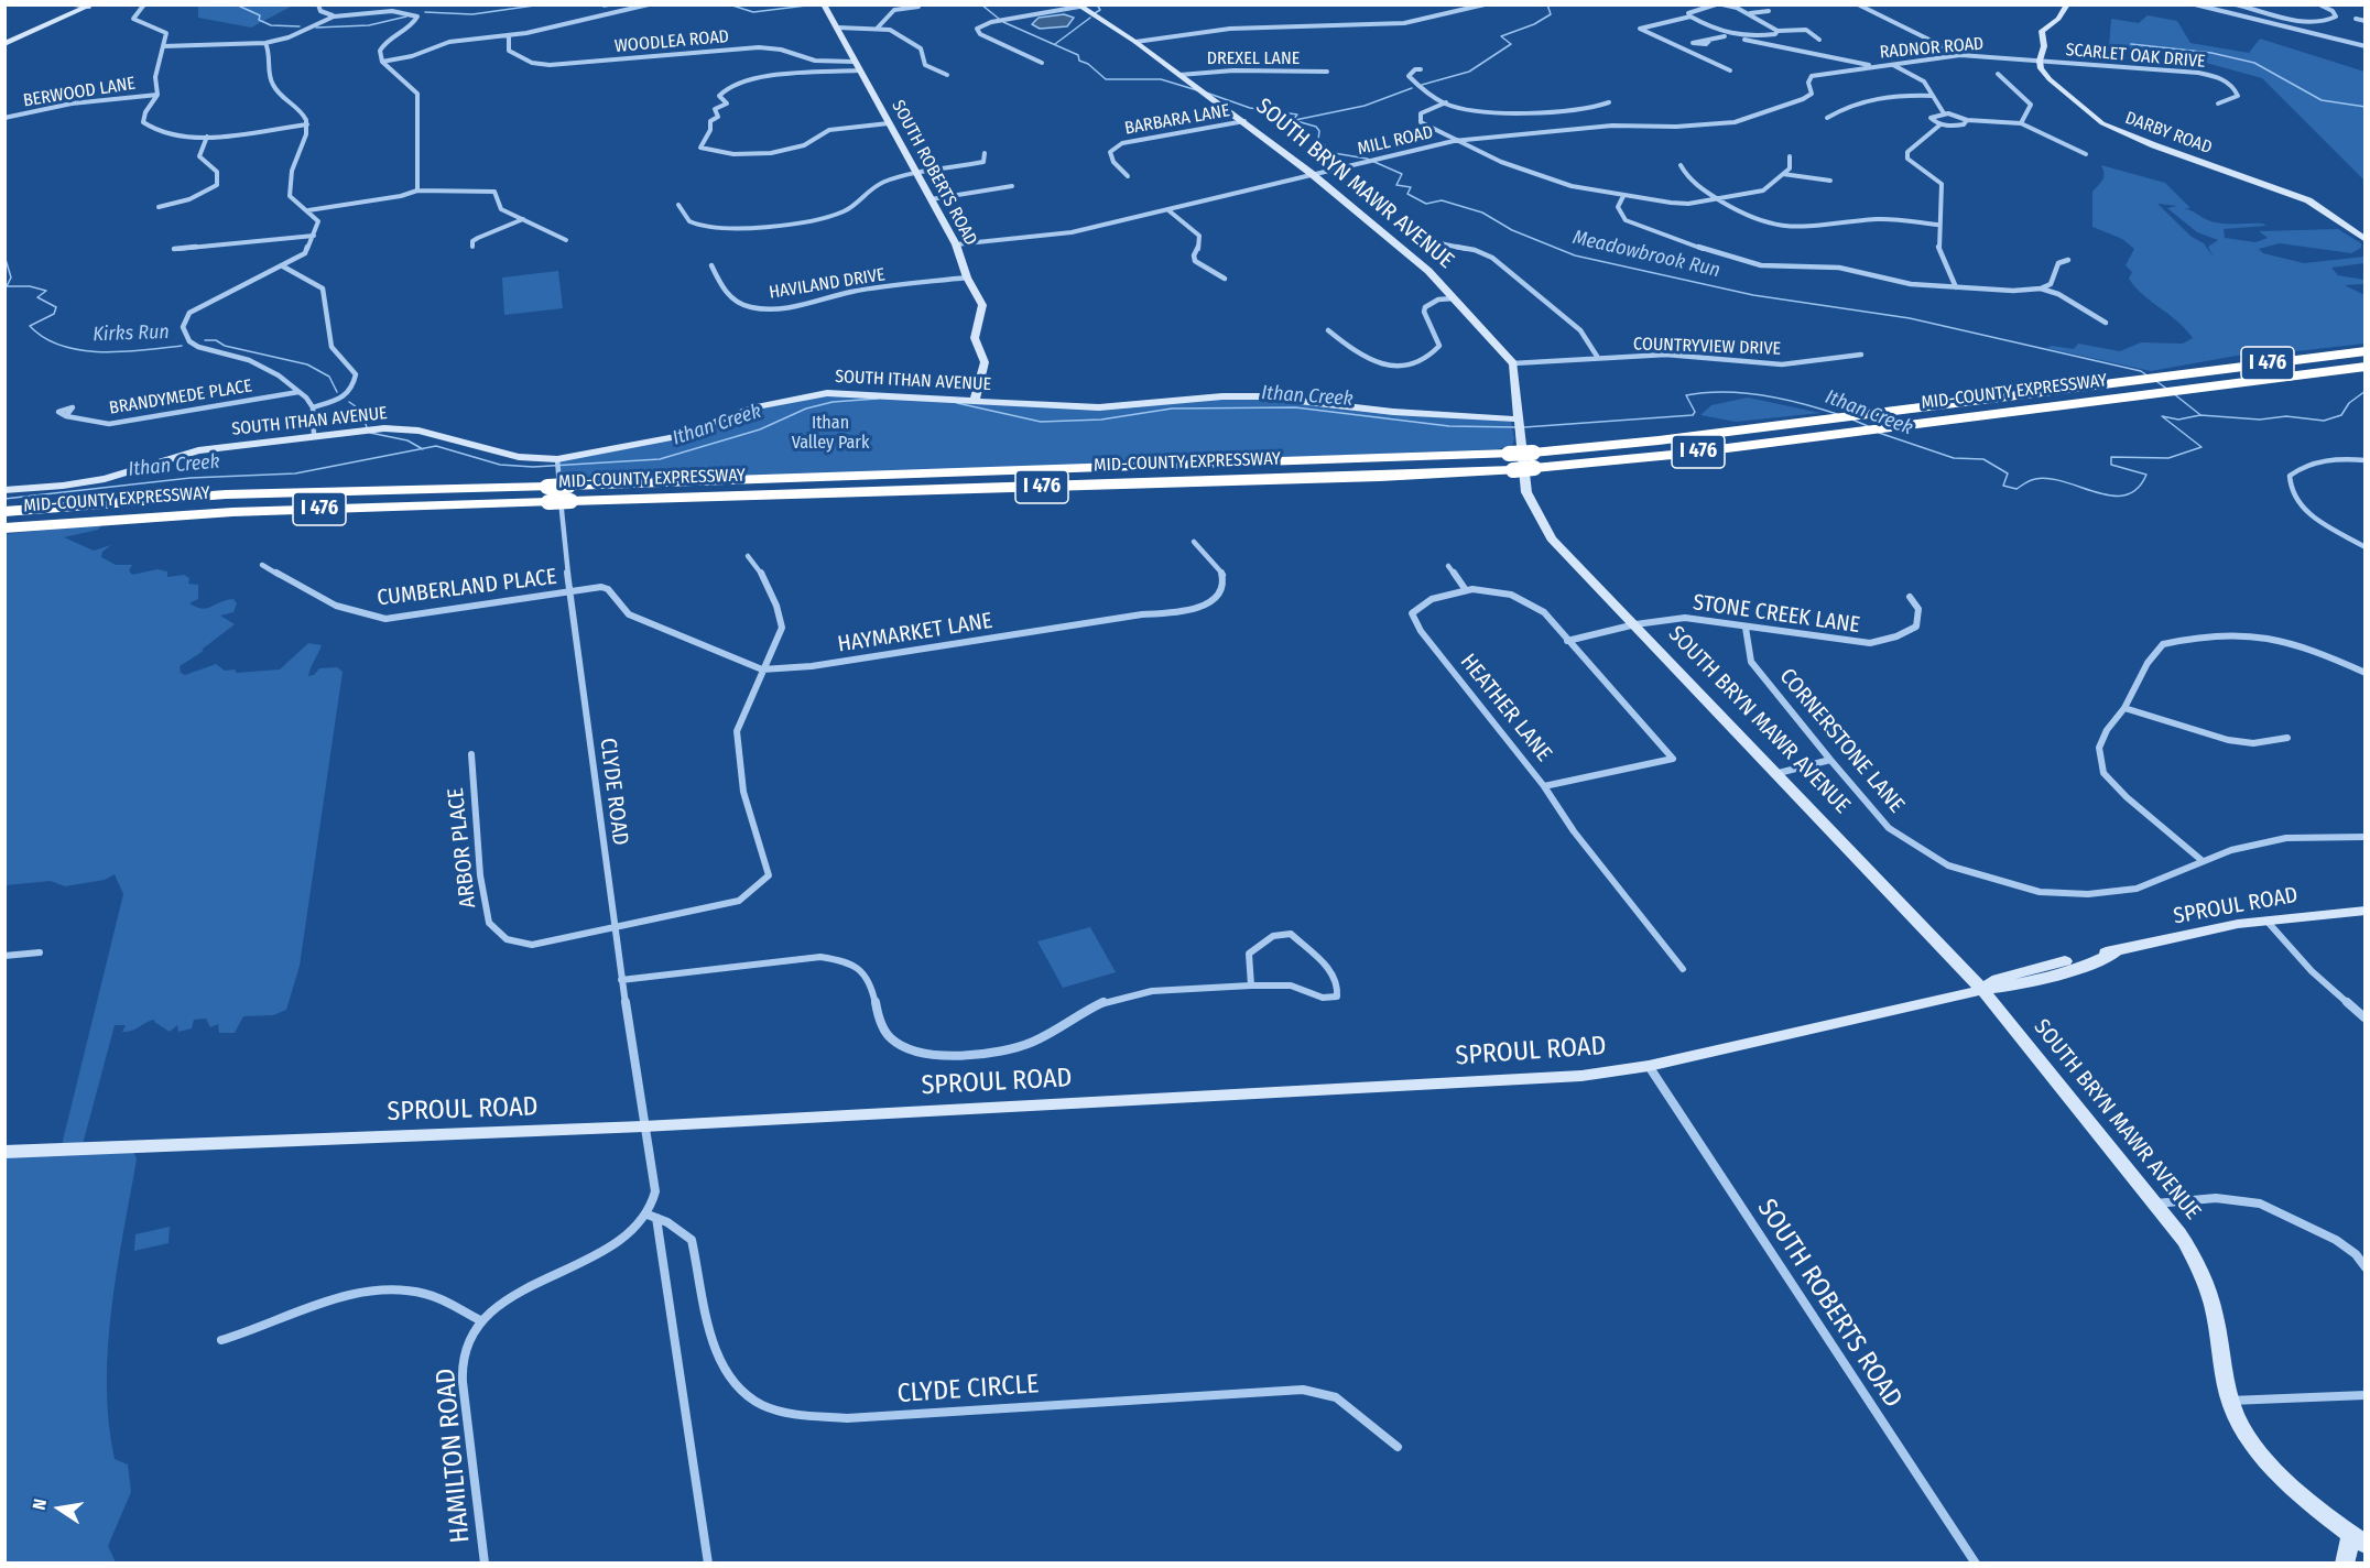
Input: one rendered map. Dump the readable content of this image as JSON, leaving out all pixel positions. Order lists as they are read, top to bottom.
{
  "streets": {
    "highway": ["I 476", "MID-COUNTY EXPRESSWAY"],
    "main road": [
      "DARBY ROAD",
      "SOUTH ROBERTS ROAD",
      "SOUTH BRYN MAWR AVENUE",
      "SOUTH ITHAN AVENUE",
      "SPROUL ROAD"
    ],
    "street": [
      "WOODLEA ROAD",
      "RADNOR ROAD",
      "SCARLET OAK DRIVE",
      "DREXEL LANE",
      "BERWOOD LANE",
      "BARBARA LANE",
      "MILL ROAD",
      "HAVILAND DRIVE",
      "COUNTRYVIEW DRIVE",
      "BRANDYMEDE PLACE",
      "CUMBERLAND PLACE",
      "STONE CREEK LANE",
      "HAYMARKET LANE",
      "HEATHER LANE",
      "CORNERSTONE LANE",
      "CLYDE ROAD",
      "ARBOR PLACE",
      "CLYDE CIRCLE",
      "HAMILTON ROAD"
    ]
  },
  "crossings": [
    ["WOODLEA ROAD", "SOUTH ROBERTS ROAD"],
    ["RADNOR ROAD", "SCARLET OAK DRIVE"],
    ["RADNOR ROAD", "DARBY ROAD"],
    ["RADNOR ROAD", "MILL ROAD"],
    ["SCARLET OAK DRIVE", "DARBY ROAD"],
    ["DREXEL LANE", "SOUTH BRYN MAWR AVENUE"],
    ["BARBARA LANE", "SOUTH BRYN MAWR AVENUE"],
    ["MILL ROAD", "SOUTH ROBERTS ROAD"],
    ["MILL ROAD", "SOUTH BRYN MAWR AVENUE"],
    ["SOUTH ROBERTS ROAD", "HAVILAND DRIVE"],
    ["SOUTH ROBERTS ROAD", "SOUTH ITHAN AVENUE"],
    ["SOUTH ROBERTS ROAD", "SPROUL ROAD"],
    ["SOUTH BRYN MAWR AVENUE", "COUNTRYVIEW DRIVE"],
    ["SOUTH BRYN MAWR AVENUE", "SOUTH ITHAN AVENUE"],
    ["SOUTH BRYN MAWR AVENUE", "STONE CREEK LANE"],
    ["SOUTH BRYN MAWR AVENUE", "SPROUL ROAD"],
    ["SOUTH ITHAN AVENUE", "CLYDE ROAD"],
    ["CUMBERLAND PLACE", "HAYMARKET LANE"],
    ["CUMBERLAND PLACE", "CLYDE ROAD"],
    ["STONE CREEK LANE", "HEATHER LANE"],
    ["STONE CREEK LANE", "CORNERSTONE LANE"],
    ["HAYMARKET LANE", "CLYDE ROAD"],
    ["HAYMARKET LANE", "ARBOR PLACE"],
    ["CLYDE ROAD", "ARBOR PLACE"],
    ["CLYDE ROAD", "SPROUL ROAD"]
  ],
  "water": ["Meadowbrook Run", "Kirks Run", "Ithan Creek"],
  "parks": ["Ithan Valley Park"],
  "north": "left"
}
